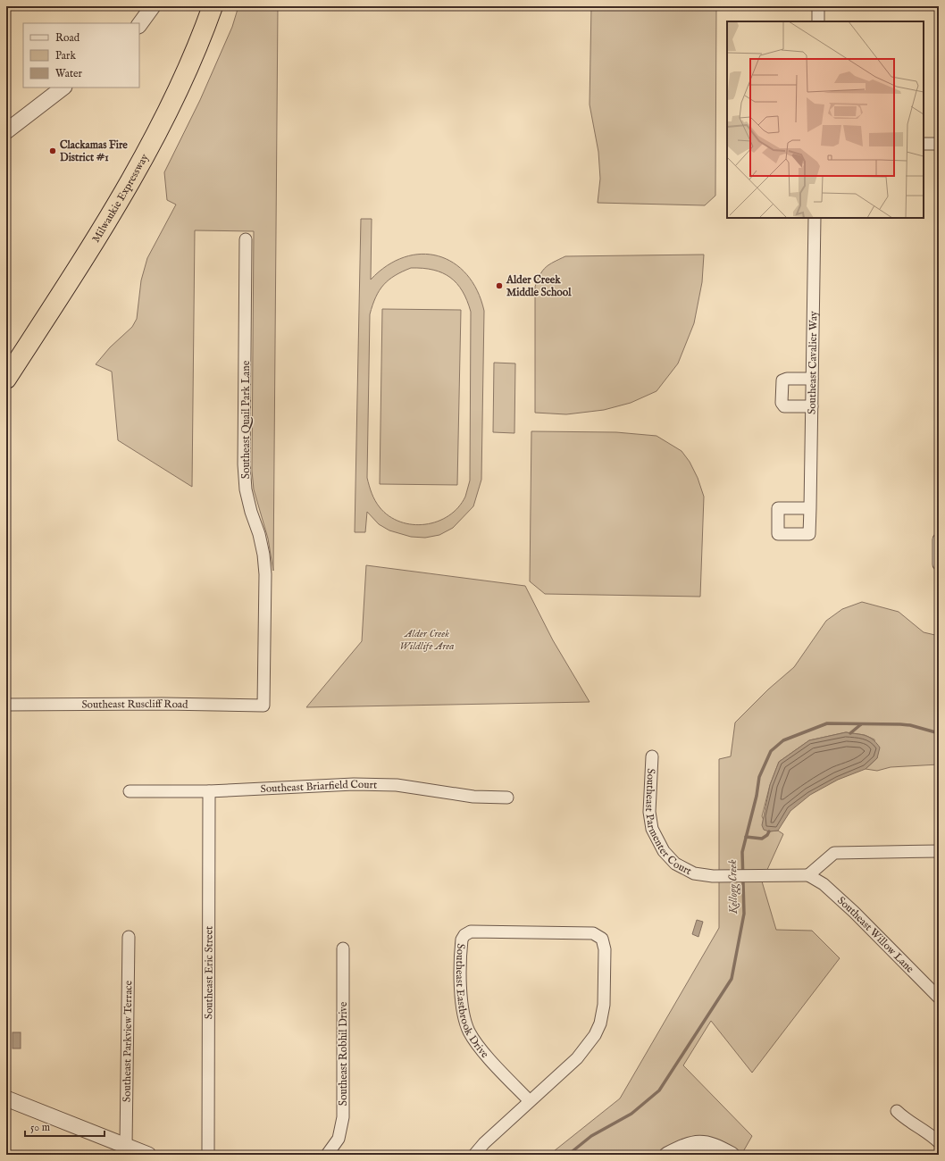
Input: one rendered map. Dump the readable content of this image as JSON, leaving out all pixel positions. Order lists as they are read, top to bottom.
{
  "streets": {
    "highway": ["Milwaukie Expressway"],
    "street": [
      "Southeast Cavalier Way",
      "Southeast Quail Park Lane",
      "Southeast Ruscliff Road",
      "Southeast Briarfield Court",
      "Southeast Parmenter Court",
      "Southeast Willow Lane",
      "Southeast Eric Street",
      "Southeast Eastbrook Drive",
      "Southeast Parkview Terrace",
      "Southeast Robhil Drive"
    ]
  },
  "crossings": [
    ["Southeast Quail Park Lane", "Southeast Ruscliff Road"],
    ["Southeast Briarfield Court", "Southeast Eric Street"],
    ["Southeast Parmenter Court", "Southeast Willow Lane"]
  ],
  "water": ["Kellogg Creek"],
  "parks": ["Alder Creek Wildlife Area"],
  "places": ["Clackamas Fire District #1", "Alder Creek Middle School"],
  "legend": ["Road", "Park", "Water"],
  "scale_bar": "50 m"
}
